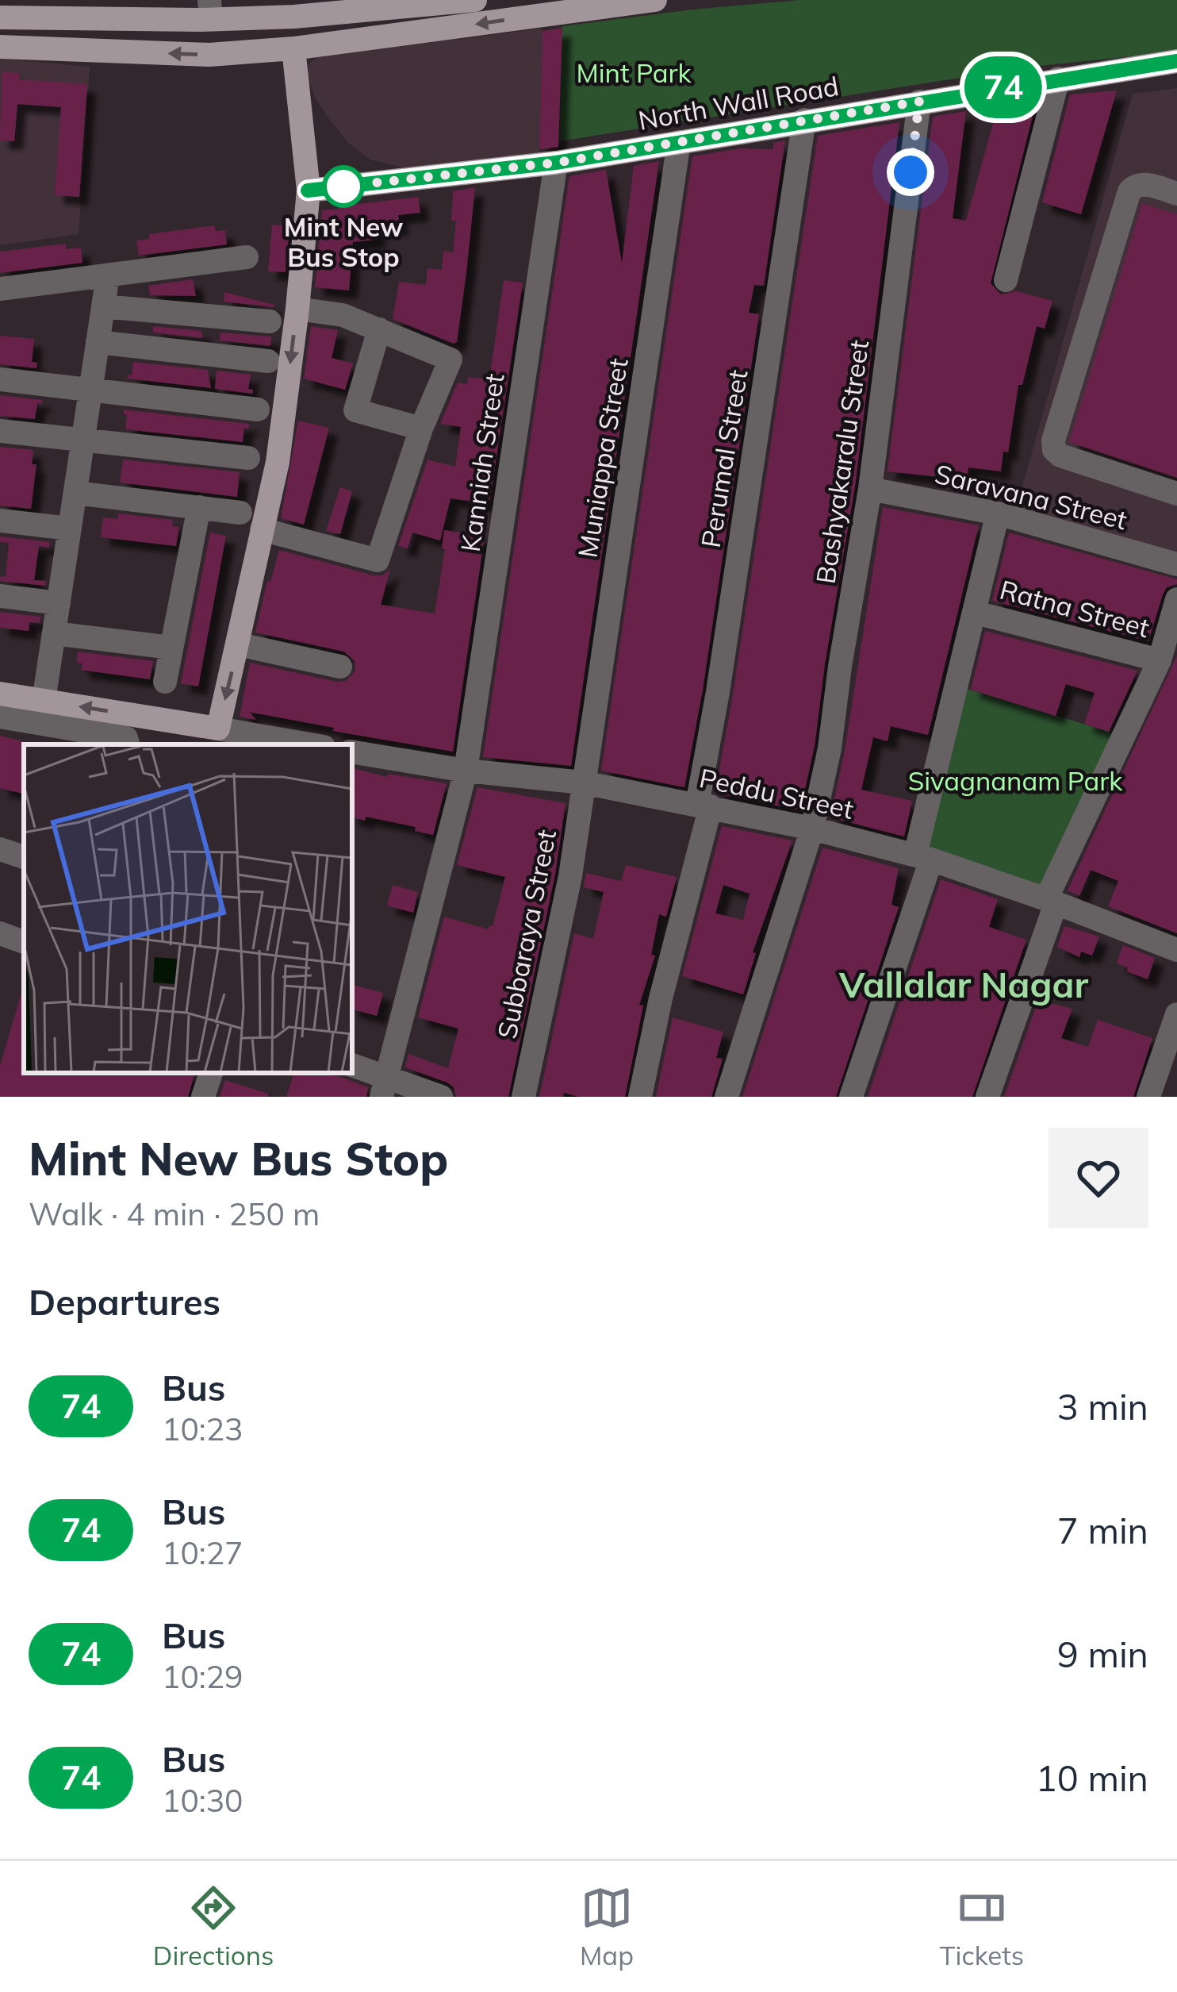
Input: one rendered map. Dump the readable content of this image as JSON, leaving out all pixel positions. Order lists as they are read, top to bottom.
{
  "streets": {
    "main road": ["North Wall Road"],
    "street": [
      "Muniappa Street",
      "Perumal Street",
      "Bashyakaralu Street",
      "Kanniah Street",
      "Saravana Street",
      "Ratna Street",
      "Peddu Street",
      "Subbaraya Street"
    ]
  },
  "crossings": [
    ["North Wall Road", "Muniappa Street"],
    ["North Wall Road", "Perumal Street"],
    ["North Wall Road", "Bashyakaralu Street"],
    ["North Wall Road", "Kanniah Street"],
    ["Muniappa Street", "Peddu Street"],
    ["Muniappa Street", "Subbaraya Street"],
    ["Perumal Street", "Peddu Street"],
    ["Bashyakaralu Street", "Saravana Street"],
    ["Bashyakaralu Street", "Peddu Street"],
    ["Kanniah Street", "Peddu Street"],
    ["Peddu Street", "Subbaraya Street"]
  ],
  "districts": ["Vallalar Nagar"],
  "parks": ["Mint Park", "Sivagnanam Park"],
  "places": ["Mint New Bus Stop"],
  "lines": ["bus line 74"],
  "page": {
    "on_map": "74",
    "heading": [
      ["Mint New Bus Stop", "Walk · 4 min · 250 m"],
      "Departures"
    ],
    "list": [
      {
        "mark": "74",
        "name": "Bus",
        "note": "10:23",
        "value": "3 min"
      },
      {
        "mark": "74",
        "name": "Bus",
        "note": "10:27",
        "value": "7 min"
      },
      {
        "mark": "74",
        "name": "Bus",
        "note": "10:29",
        "value": "9 min"
      },
      {
        "mark": "74",
        "name": "Bus",
        "note": "10:30",
        "value": "10 min"
      }
    ],
    "tabs": ["Directions", "Map", "Tickets"]
  }
}
